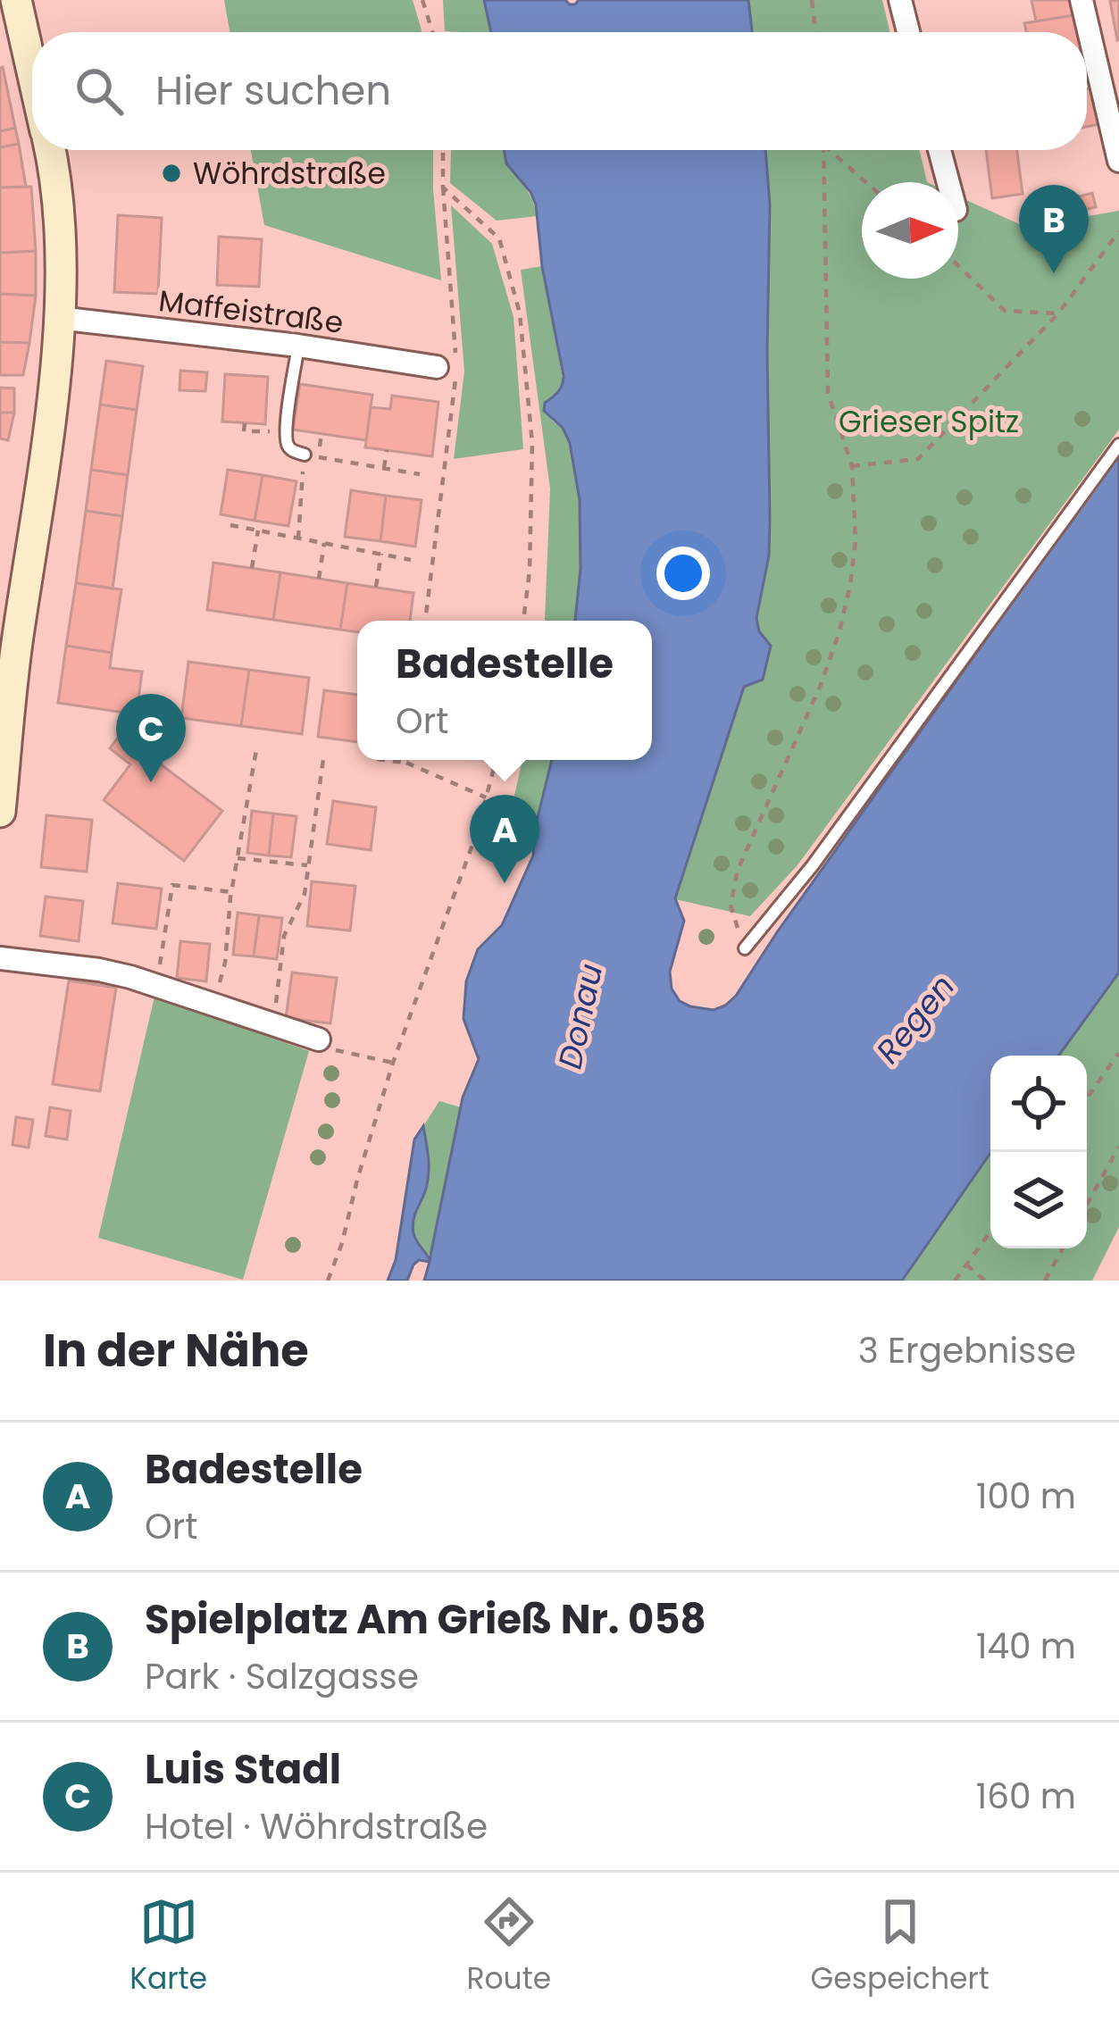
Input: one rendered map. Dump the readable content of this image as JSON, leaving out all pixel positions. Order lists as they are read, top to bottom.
{
  "streets": {
    "street": ["Maffeistraße"]
  },
  "water": ["Donau", "Regen"],
  "parks": ["Grieser Spitz"],
  "places": ["Wöhrdstraße"],
  "north": "right",
  "page": {
    "search": "Hier suchen",
    "pins": ["B", "C", "A"],
    "popup": ["Badestelle", "Ort"],
    "heading": ["In der Nähe", "3 Ergebnisse"],
    "list": [
      {
        "mark": "A",
        "name": "Badestelle",
        "note": "Ort",
        "value": "100 m"
      },
      {
        "mark": "B",
        "name": "Spielplatz Am Grieß Nr. 058",
        "note": "Park · Salzgasse",
        "value": "140 m"
      },
      {
        "mark": "C",
        "name": "Luis Stadl",
        "note": "Hotel · Wöhrdstraße",
        "value": "160 m"
      }
    ],
    "nav": ["Karte", "Route", "Gespeichert"]
  }
}
